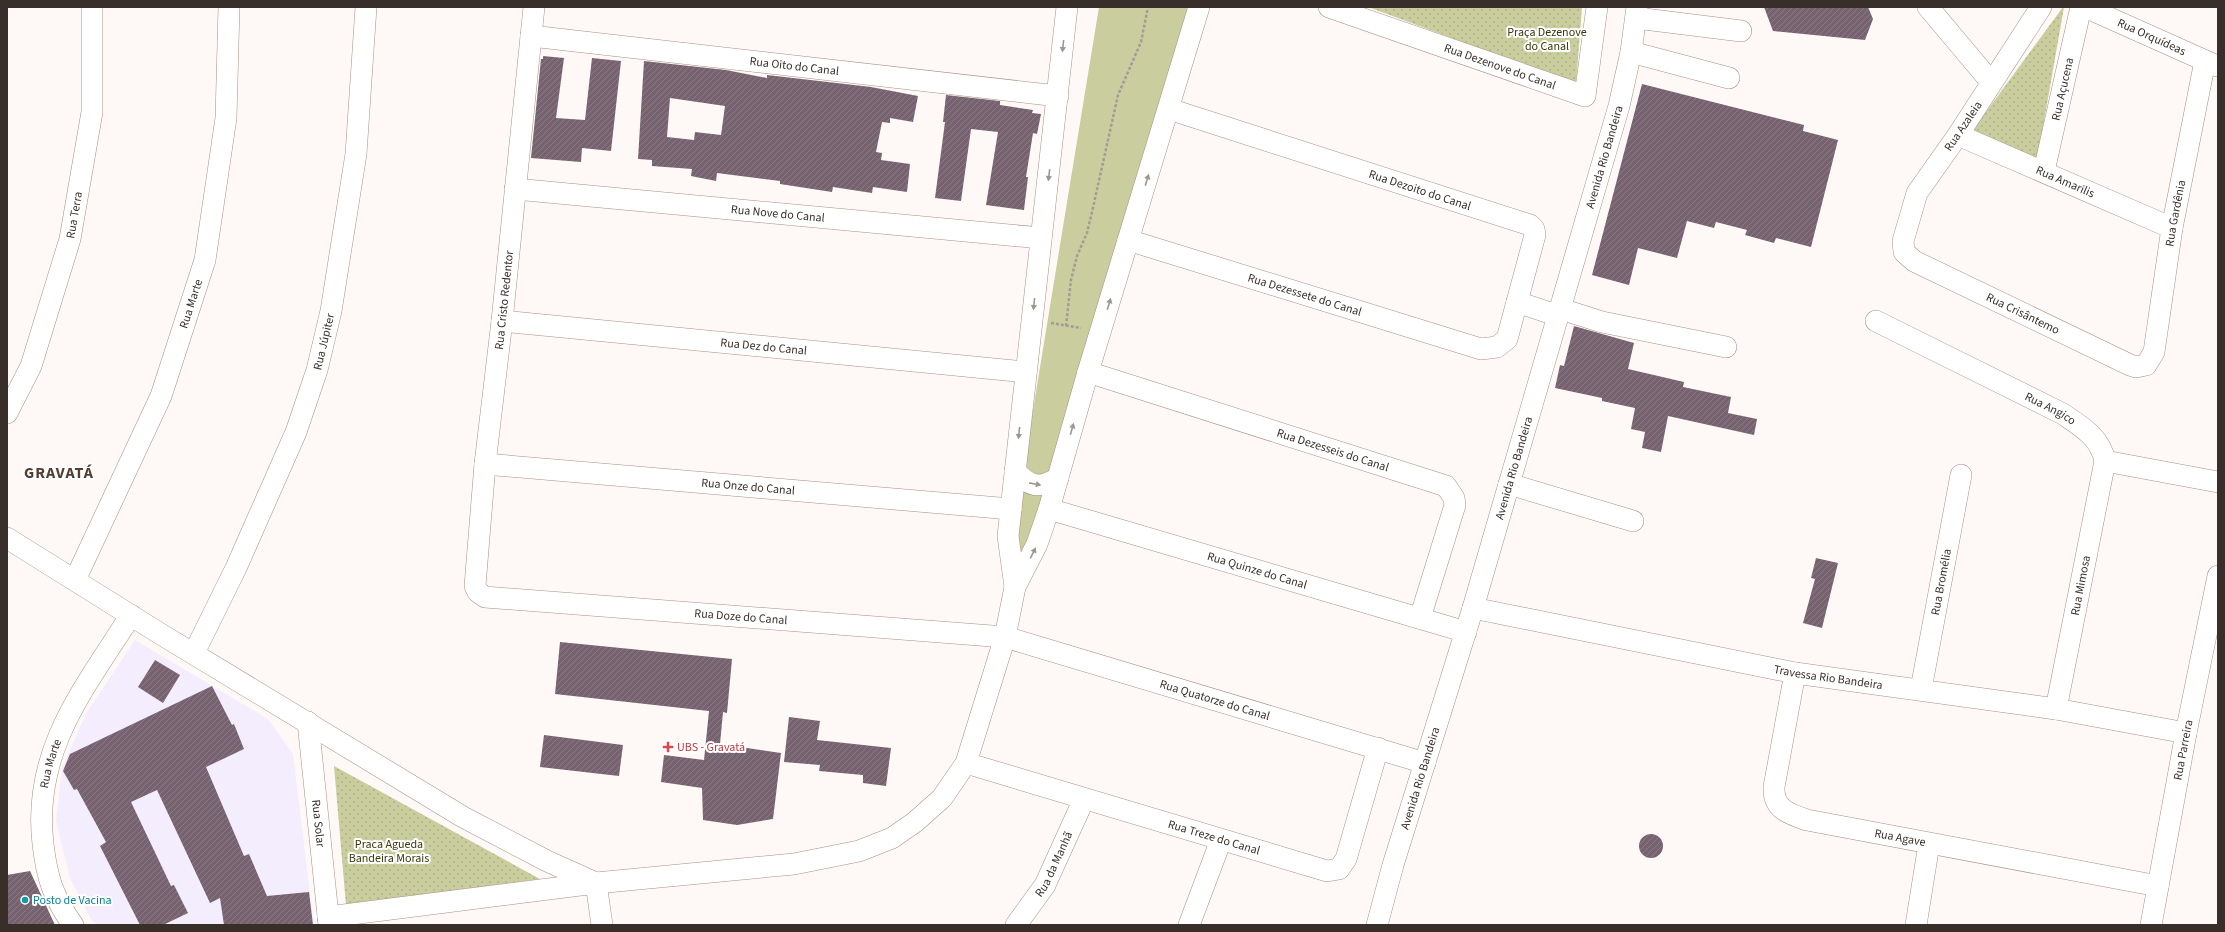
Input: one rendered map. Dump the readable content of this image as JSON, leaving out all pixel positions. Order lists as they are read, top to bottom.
{
  "streets": {
    "street": [
      "Rua Orquídeas",
      "Rua Oito do Canal",
      "Rua Dezenove do Canal",
      "Rua Açucena",
      "Rua Azaleia",
      "Avenida Rio Bandeira",
      "Rua Amarilis",
      "Rua Dezoito do Canal",
      "Rua Nove do Canal",
      "Rua Gardênia",
      "Rua Terra",
      "Rua Dezessete do Canal",
      "Rua Cristo Redentor",
      "Rua Marte",
      "Rua Crisântemo",
      "Rua Júpiter",
      "Rua Dez do Canal",
      "Rua Angico",
      "Rua Dezesseis do Canal",
      "Rua Onze do Canal",
      "Rua Quinze do Canal",
      "Rua Bromélia",
      "Rua Mimosa",
      "Rua Doze do Canal",
      "Travessa Rio Bandeira",
      "Rua Quatorze do Canal",
      "Rua Parreira",
      "Rua Solar",
      "Rua Treze do Canal",
      "Rua Agave",
      "Rua da Manhã"
    ]
  },
  "crossings": [
    ["Rua Orquídeas", "Rua Gardênia"],
    ["Rua Oito do Canal", "Rua Cristo Redentor"],
    ["Rua Açucena", "Rua Amarilis"],
    ["Rua Azaleia", "Rua Amarilis"],
    ["Rua Azaleia", "Rua Crisântemo"],
    ["Avenida Rio Bandeira", "Rua Quinze do Canal"],
    ["Avenida Rio Bandeira", "Travessa Rio Bandeira"],
    ["Avenida Rio Bandeira", "Rua Quatorze do Canal"],
    ["Rua Amarilis", "Rua Gardênia"],
    ["Rua Dezoito do Canal", "Rua Dezessete do Canal"],
    ["Rua Nove do Canal", "Rua Cristo Redentor"],
    ["Rua Gardênia", "Rua Crisântemo"],
    ["Rua Cristo Redentor", "Rua Dez do Canal"],
    ["Rua Cristo Redentor", "Rua Onze do Canal"],
    ["Rua Cristo Redentor", "Rua Doze do Canal"],
    ["Rua Angico", "Rua Mimosa"],
    ["Rua Dezesseis do Canal", "Rua Quinze do Canal"],
    ["Rua Bromélia", "Travessa Rio Bandeira"],
    ["Rua Mimosa", "Travessa Rio Bandeira"],
    ["Rua Doze do Canal", "Rua Quatorze do Canal"],
    ["Travessa Rio Bandeira", "Rua Parreira"],
    ["Travessa Rio Bandeira", "Rua Agave"],
    ["Rua Quatorze do Canal", "Rua Treze do Canal"],
    ["Rua Parreira", "Rua Agave"],
    ["Rua Treze do Canal", "Rua da Manhã"]
  ],
  "districts": ["GRAVATÁ"],
  "parks": ["Praça Dezenove do Canal", "Praca Agueda Bandeira Morais"],
  "places": {
    "health": ["UBS - Gravatá"],
    "other": ["Posto de Vacina"]
  }
}
